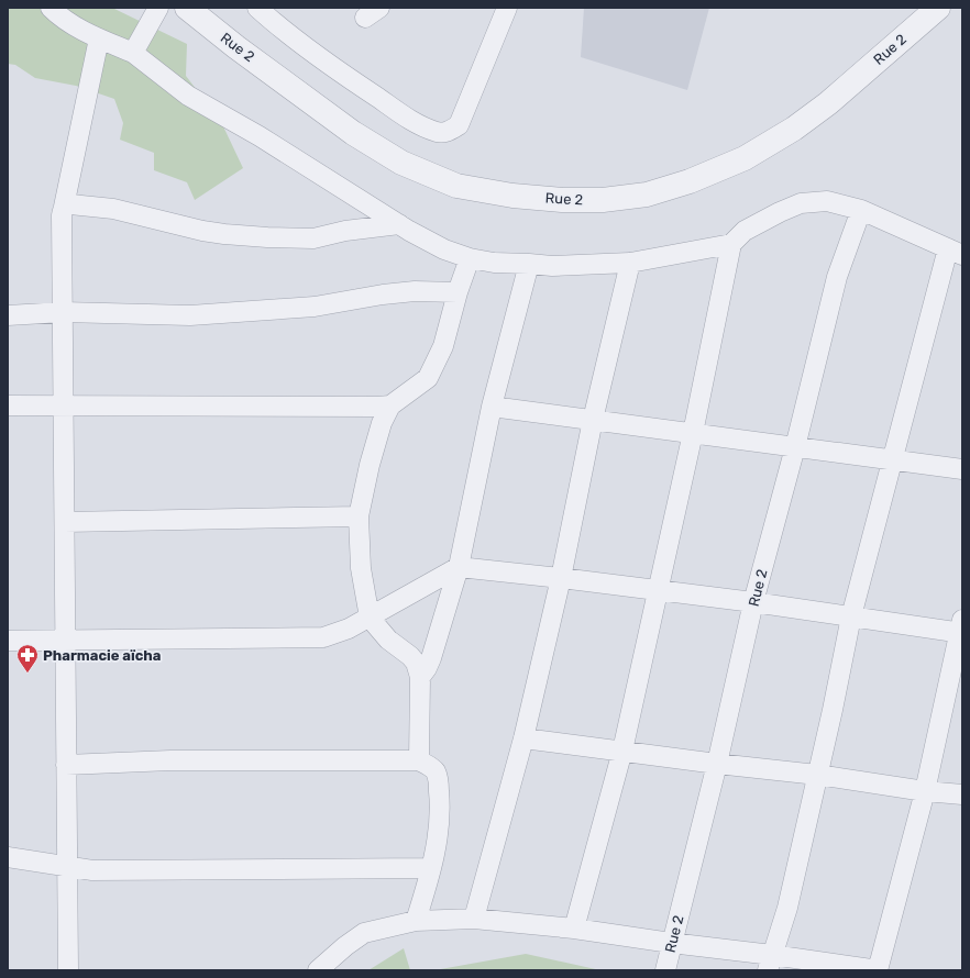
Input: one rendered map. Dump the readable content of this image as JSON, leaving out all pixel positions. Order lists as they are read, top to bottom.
{
  "streets": {
    "street": ["Rue 2"]
  },
  "places": {
    "pharmacy": ["Pharmacie aïcha"]
  }
}
